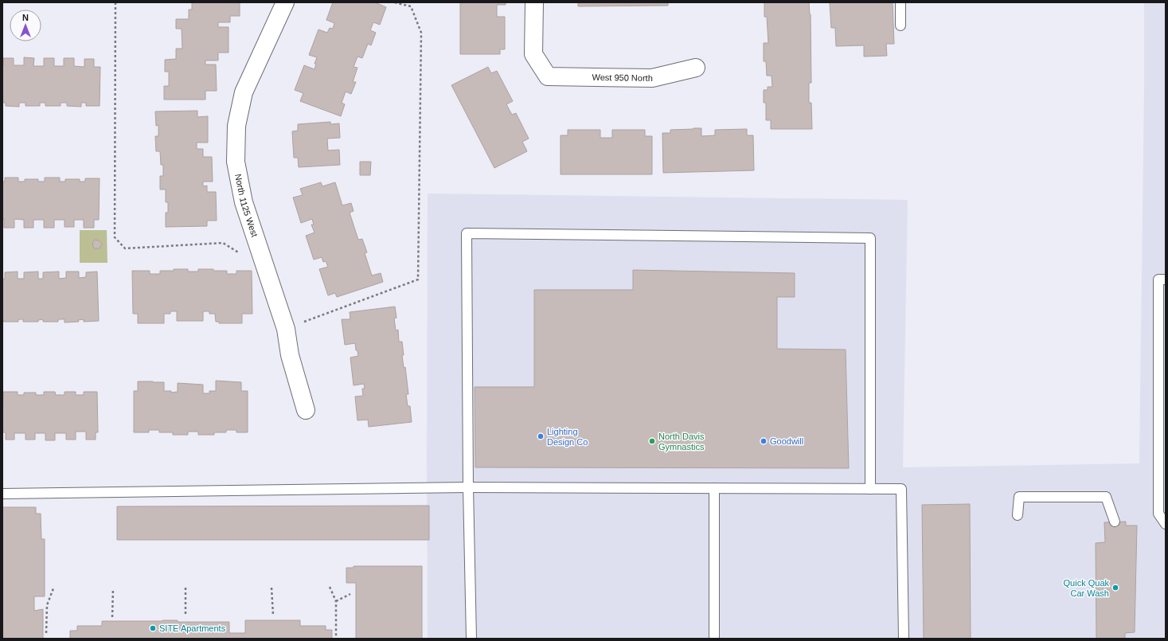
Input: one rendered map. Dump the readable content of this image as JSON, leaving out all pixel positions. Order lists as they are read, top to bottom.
{
  "streets": {
    "street": ["West 950 North", "North 1125 West"]
  },
  "places": [
    "Lighting Design Co",
    "North Davis Gymnastics",
    "Goodwill",
    "Quick Quak Car Wash",
    "SITE Apartments"
  ],
  "north": "top"
}
